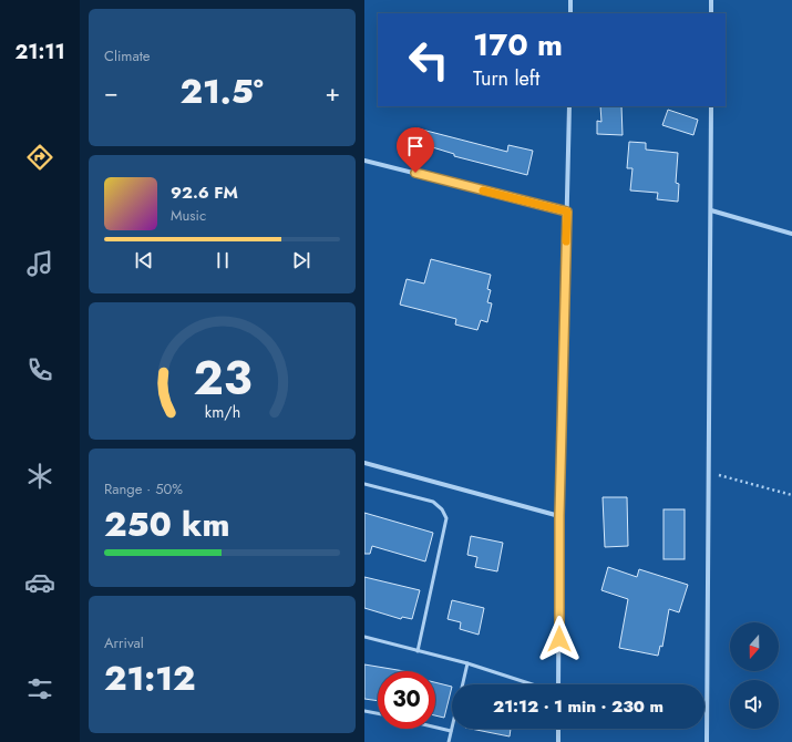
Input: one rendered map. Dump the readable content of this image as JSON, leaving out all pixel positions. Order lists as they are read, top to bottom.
{
  "north": "bottom",
  "page": {
    "tabs": "21:11",
    "tile": [
      "Climate",
      ["Range · 50%", "250 km"],
      ["Arrival", "21:12"]
    ],
    "turn": ["170 m", "Turn left"],
    "heat": ["−", "21.5°", "+"],
    "song": ["92.6 FM", "Music"],
    "limit": "30",
    "trip": "21:12 · 1 min · 230 m",
    "gauge": ["23", "km/h"]
  }
}
